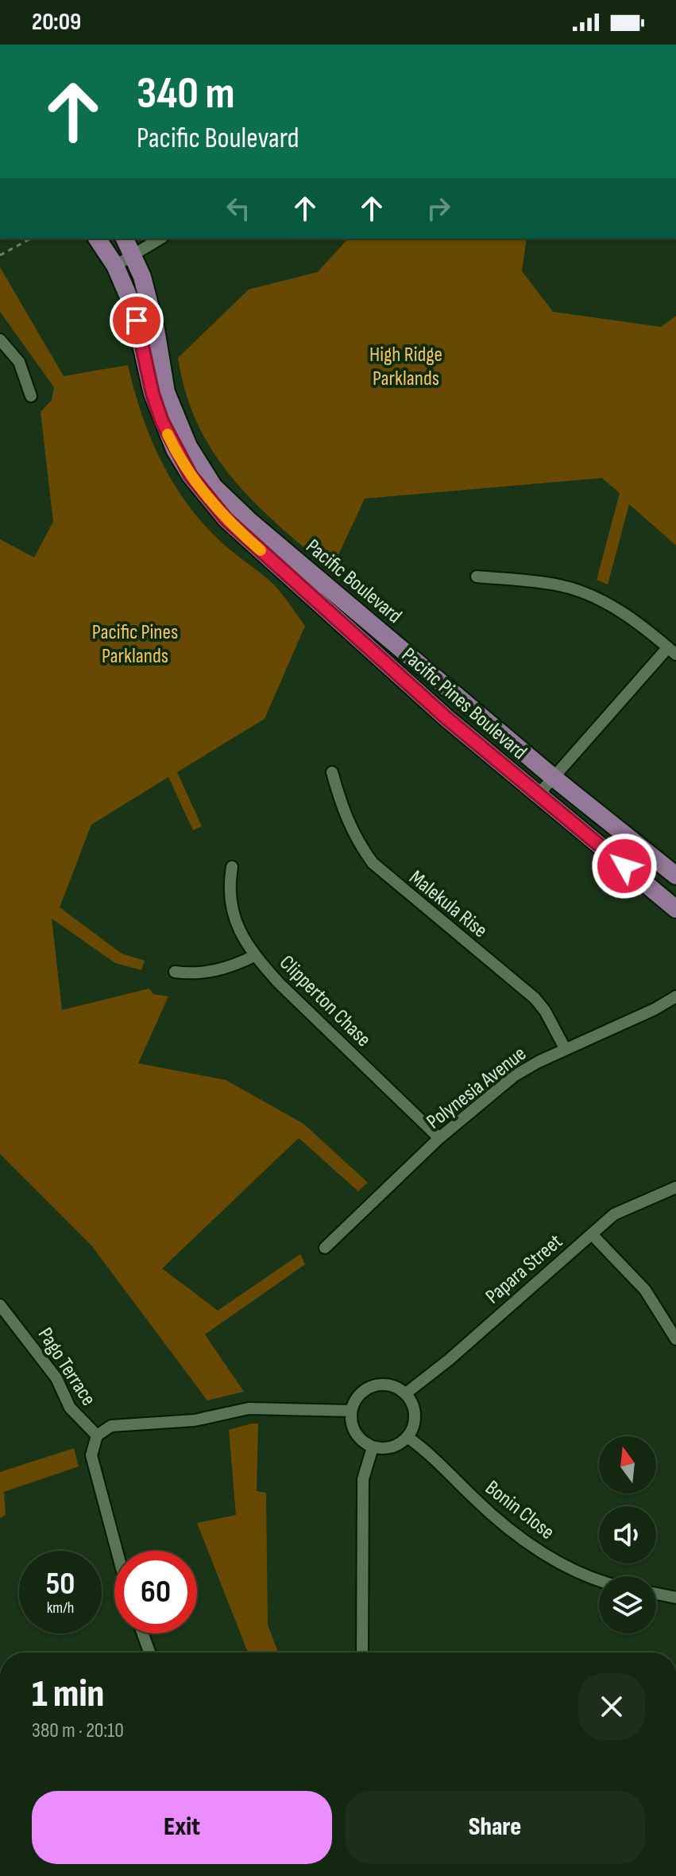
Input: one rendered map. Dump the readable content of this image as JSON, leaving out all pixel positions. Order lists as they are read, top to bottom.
{
  "streets": {
    "main road": ["Pacific Boulevard", "Pacific Pines Boulevard"],
    "street": [
      "Malekula Rise",
      "Clipperton Chase",
      "Polynesia Avenue",
      "Papara Street",
      "Pago Terrace",
      "Bonin Close"
    ]
  },
  "crossings": [
    ["Malekula Rise", "Polynesia Avenue"],
    ["Clipperton Chase", "Polynesia Avenue"],
    ["Papara Street", "Bonin Close"]
  ],
  "parks": ["High Ridge Parklands", "Pacific Pines Parklands"],
  "north": "top",
  "page": {
    "status": "20:09",
    "turn": ["340 m", "Pacific Boulevard"],
    "speed": "50 km/h",
    "limit": "60",
    "heading": ["1 min", "380 m · 20:10"],
    "buttons": ["Exit", "Share"]
  }
}
